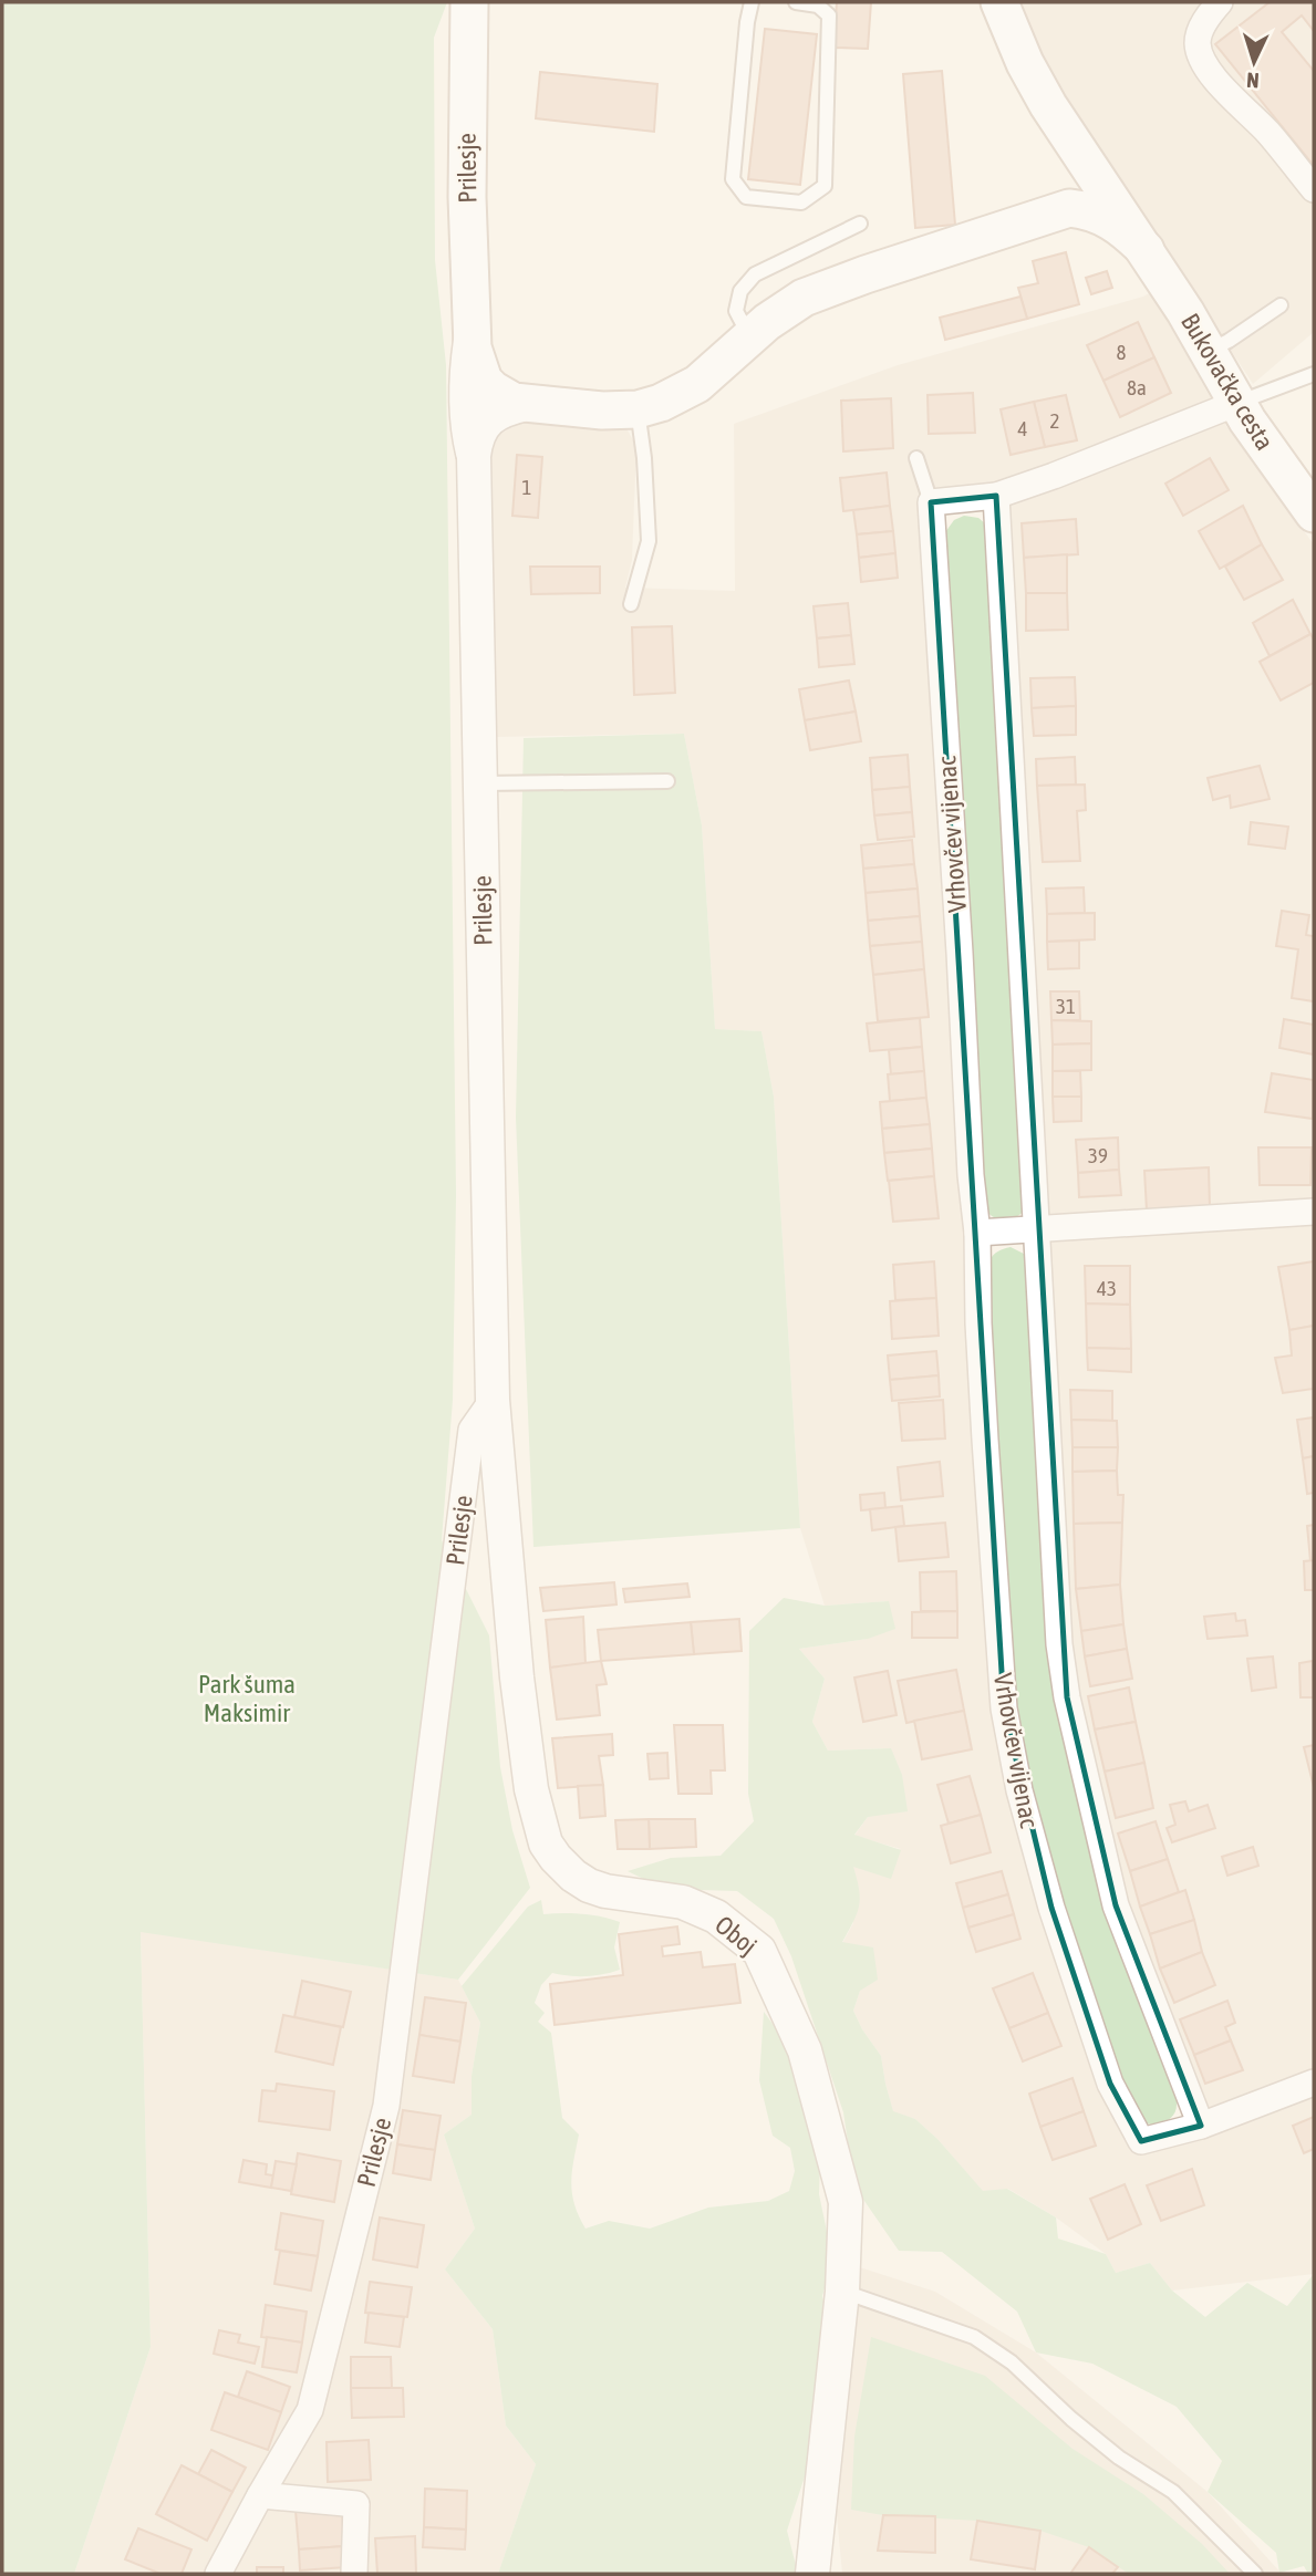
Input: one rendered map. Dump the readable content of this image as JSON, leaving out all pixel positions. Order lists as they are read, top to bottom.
{
  "streets": {
    "main road": ["Prilesje", "Bukovačka cesta"],
    "street": ["Vrhovčev vijenac", "Oboj"]
  },
  "crossings": [
    ["Prilesje", "Oboj"]
  ],
  "parks": ["Park šuma Maksimir"],
  "house_numbers": [
    "8",
    "8a",
    "2",
    "4",
    "1",
    "31",
    "39",
    "43"
  ],
  "north": "bottom"
}
